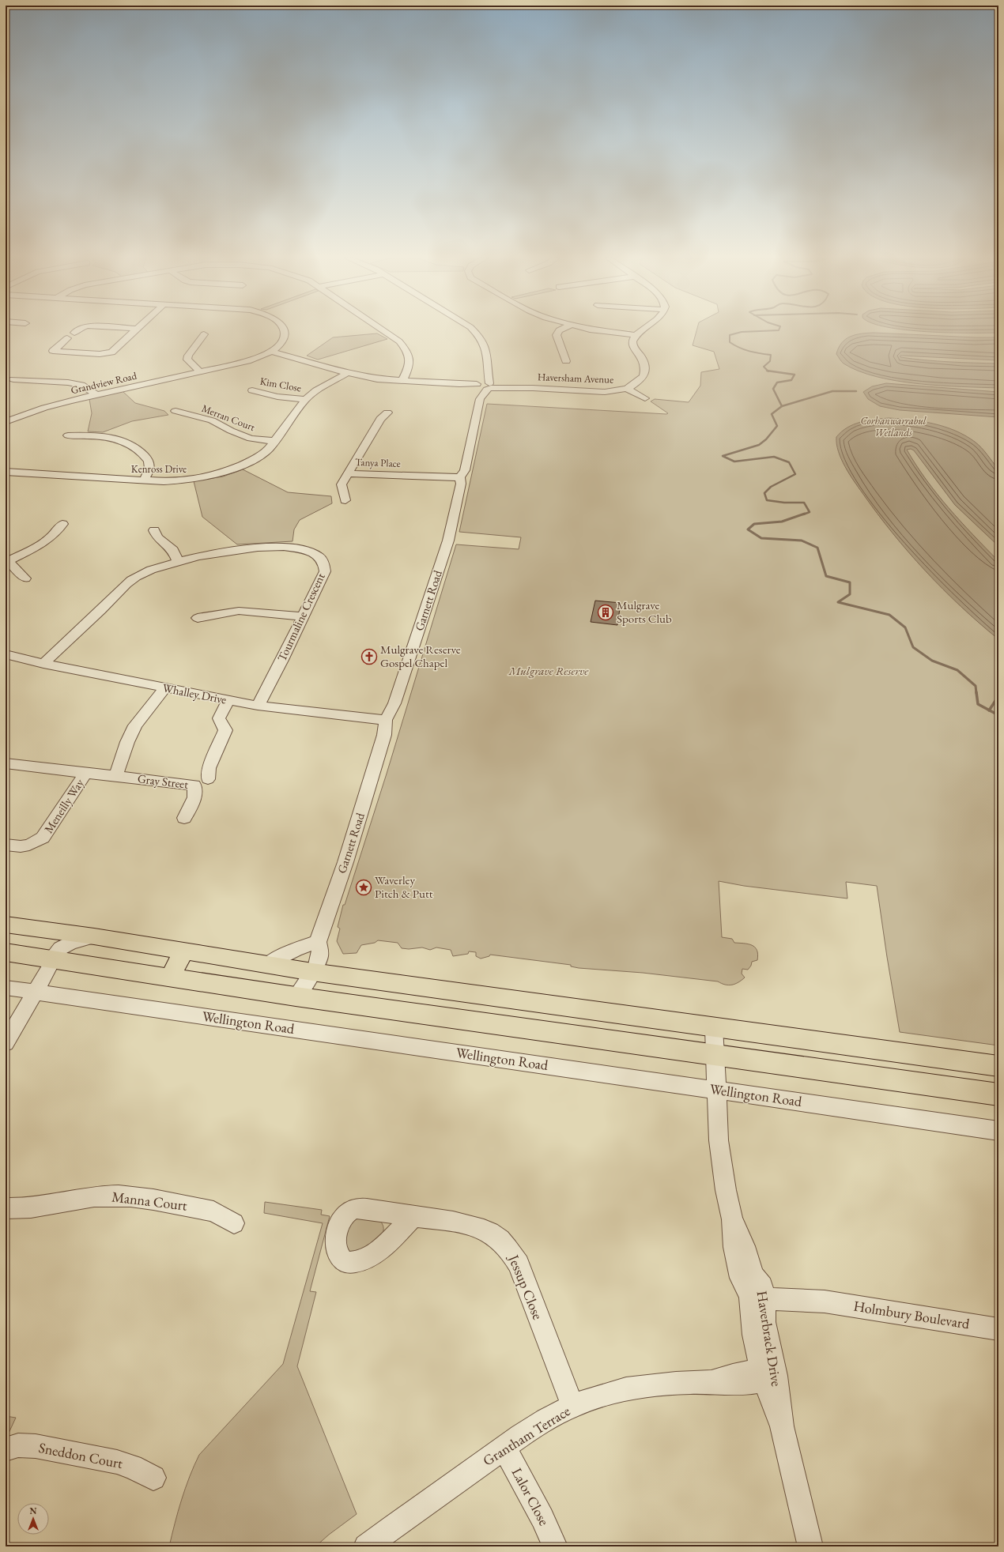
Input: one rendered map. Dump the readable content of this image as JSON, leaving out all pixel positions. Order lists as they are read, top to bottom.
{
  "streets": {
    "street": [
      "Haversham Avenue",
      "Grandview Road",
      "Kim Close",
      "Merran Court",
      "Tanya Place",
      "Kenross Drive",
      "Garnett Road",
      "Tourmaline Crescent",
      "Whalley Drive",
      "Gray Street",
      "Meneilly Way",
      "Wellington Road",
      "Manna Court",
      "Jessup Close",
      "Holmbury Boulevard",
      "Haverbrack Drive",
      "Grantham Terrace",
      "Sneddon Court",
      "Lalor Close"
    ]
  },
  "crossings": [
    ["Haversham Avenue", "Grandview Road"],
    ["Haversham Avenue", "Kenross Drive"],
    ["Haversham Avenue", "Garnett Road"],
    ["Kim Close", "Kenross Drive"],
    ["Merran Court", "Kenross Drive"],
    ["Tanya Place", "Garnett Road"],
    ["Garnett Road", "Whalley Drive"],
    ["Tourmaline Crescent", "Whalley Drive"],
    ["Gray Street", "Meneilly Way"],
    ["Wellington Road", "Haverbrack Drive"],
    ["Jessup Close", "Grantham Terrace"],
    ["Holmbury Boulevard", "Haverbrack Drive"],
    ["Haverbrack Drive", "Grantham Terrace"],
    ["Grantham Terrace", "Lalor Close"]
  ],
  "parks": ["Corhanwarrabul Wetlands", "Mulgrave Reserve"],
  "places": {
    "building": ["Mulgrave Sports Club"],
    "church": ["Mulgrave Reserve Gospel Chapel"],
    "place": ["Waverley Pitch & Putt"]
  },
  "north": "top"
}
